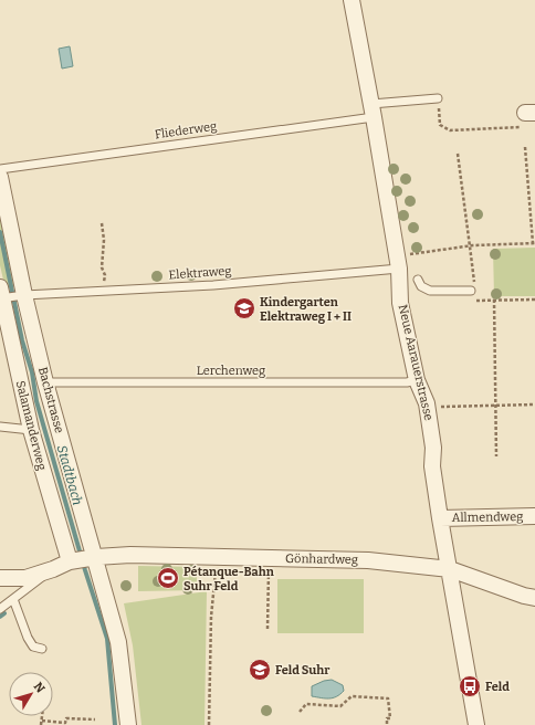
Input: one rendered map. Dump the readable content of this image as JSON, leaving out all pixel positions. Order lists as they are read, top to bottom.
{
  "streets": {
    "street": [
      "Neue Aarauerstrasse",
      "Bachstrasse",
      "Salamanderweg",
      "Allmendweg",
      "Gönhardweg"
    ],
    "lane": ["Fliederweg", "Elektraweg", "Lerchenweg"]
  },
  "crossings": [
    ["Fliederweg", "Neue Aarauerstrasse"],
    ["Elektraweg", "Neue Aarauerstrasse"],
    ["Elektraweg", "Bachstrasse"],
    ["Elektraweg", "Salamanderweg"],
    ["Neue Aarauerstrasse", "Lerchenweg"],
    ["Neue Aarauerstrasse", "Allmendweg"],
    ["Neue Aarauerstrasse", "Gönhardweg"],
    ["Lerchenweg", "Bachstrasse"],
    ["Bachstrasse", "Gönhardweg"],
    ["Salamanderweg", "Gönhardweg"]
  ],
  "water": ["Stadtbach"],
  "places": {
    "school or university": ["Kindergarten Elektraweg I + II", "Feld Suhr"],
    "sports": ["Pétanque-Bahn Suhr Feld"],
    "bus stop": ["Feld"]
  },
  "north": "top right"
}
